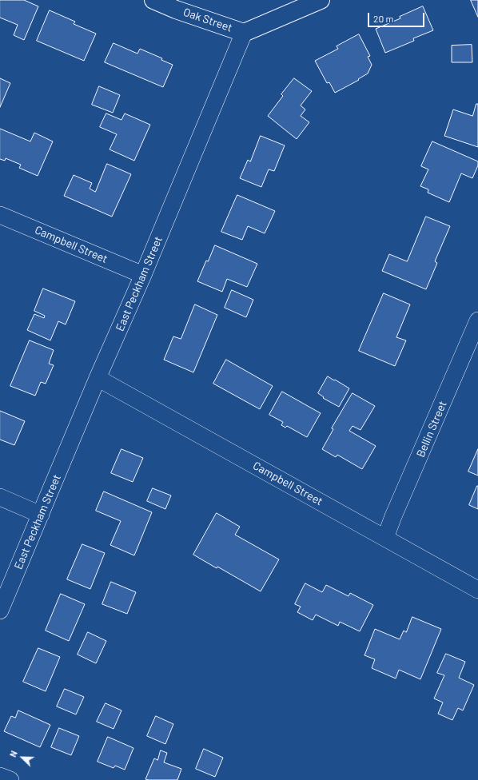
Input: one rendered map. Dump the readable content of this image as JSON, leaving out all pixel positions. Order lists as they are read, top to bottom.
{
  "streets": {
    "street": [
      "Oak Street",
      "Campbell Street",
      "East Peckham Street",
      "Bellin Street"
    ]
  },
  "crossings": [
    ["Oak Street", "East Peckham Street"],
    ["Campbell Street", "East Peckham Street"],
    ["Campbell Street", "Bellin Street"]
  ],
  "scale_bar": "20 m",
  "north": "top left"
}
